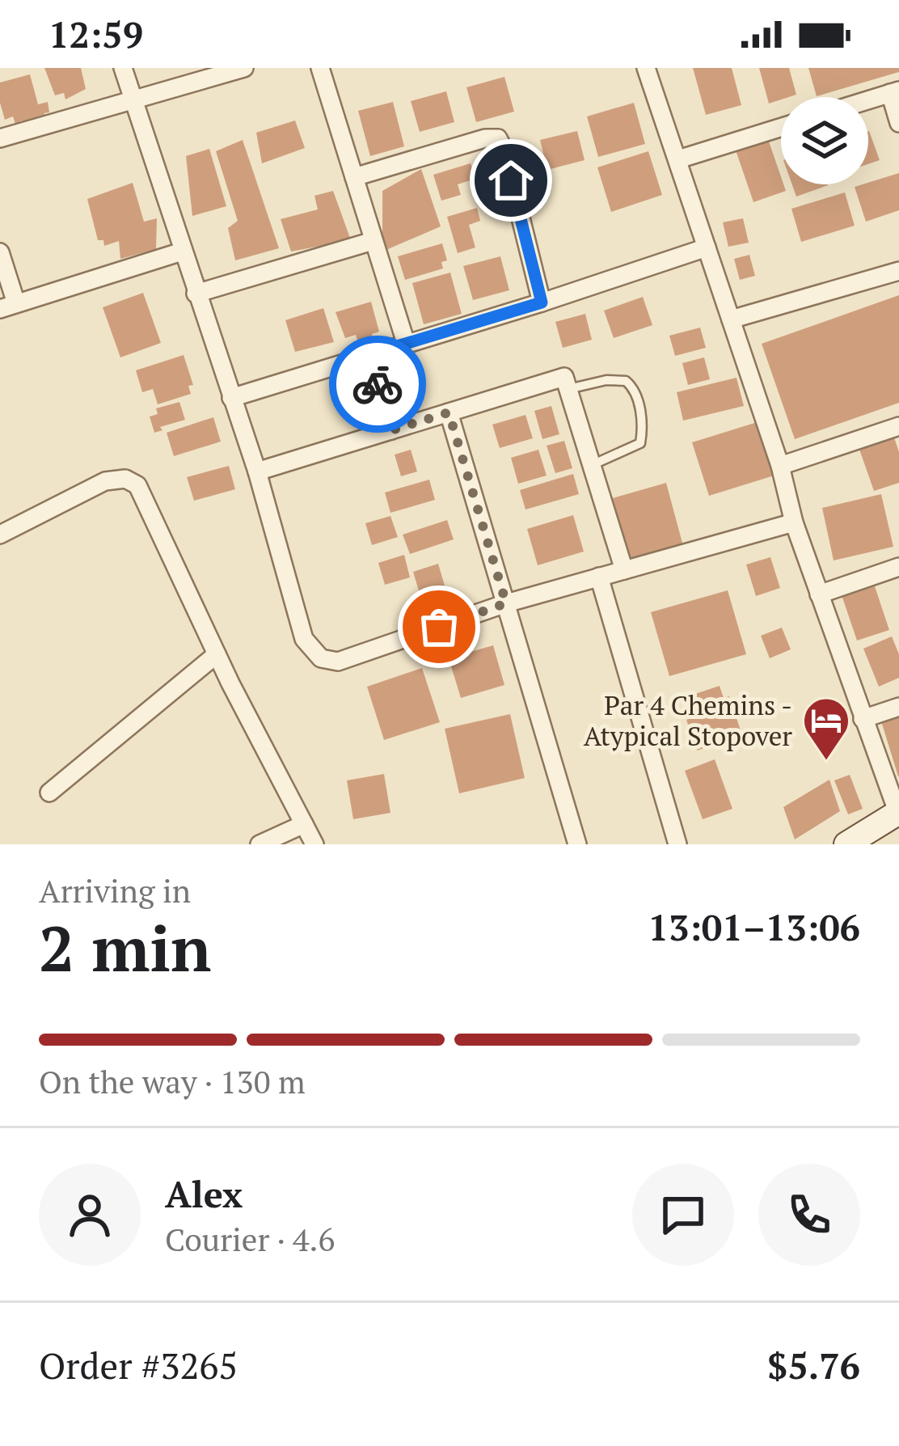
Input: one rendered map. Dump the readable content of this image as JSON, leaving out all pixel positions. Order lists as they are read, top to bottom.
{
  "places": {
    "hotel": ["Par 4 Chemins - Atypical Stopover"]
  },
  "page": {
    "status": "12:59",
    "heading": ["2 min", "Arriving in", "13:01–13:06"],
    "panel": [
      "Alex",
      "Courier · 4.6",
      "Order #3265",
      "$5.76"
    ],
    "bar": "On the way · 130 m"
  }
}
